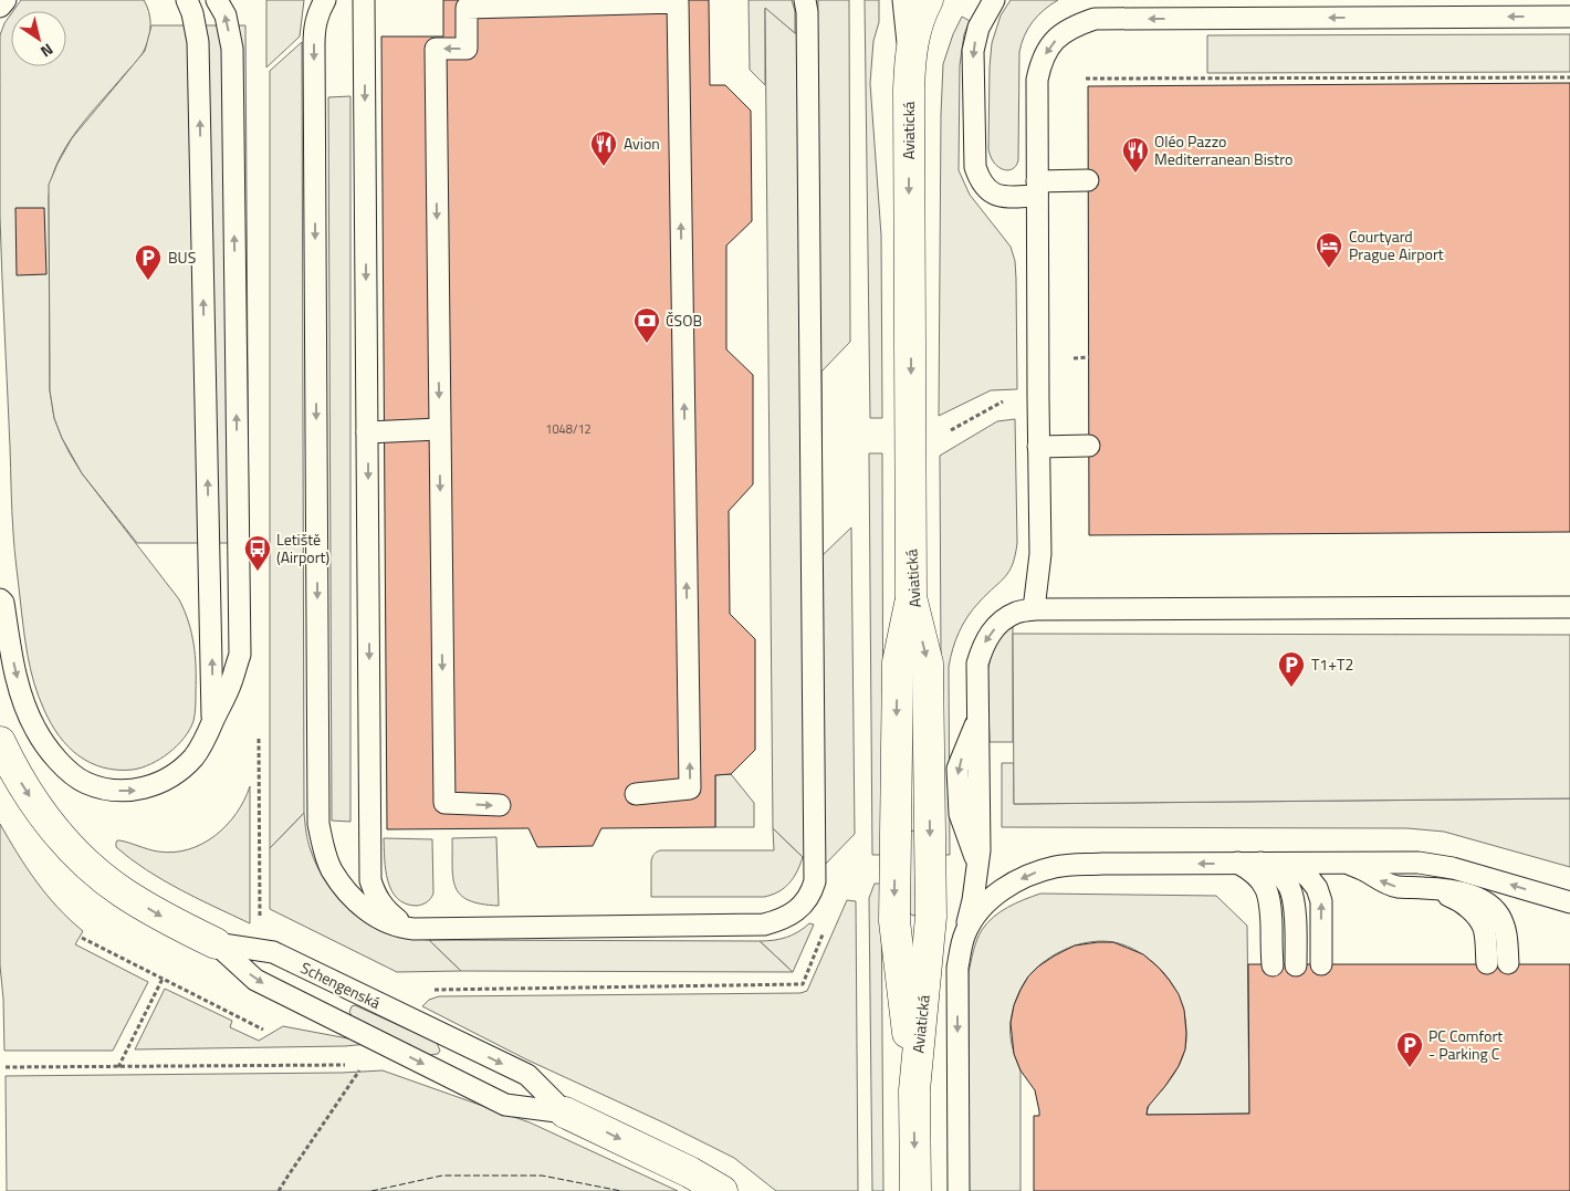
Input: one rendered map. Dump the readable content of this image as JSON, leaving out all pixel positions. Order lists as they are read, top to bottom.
{
  "streets": {
    "main road": ["Aviatická", "Schengenská"]
  },
  "one_way": ["Aviatická", "Schengenská"],
  "places": {
    "restaurant": ["Avion", "Oléo Pazzo Mediterranean Bistro"],
    "hotel": ["Courtyard Prague Airport"],
    "parking": ["BUS", "T1+T2", "PC Comfort - Parking C"],
    "bank": ["ČSOB"],
    "bus stop": ["Letiště (Airport)"]
  },
  "house_numbers": ["1048/12"],
  "north": "bottom right"
}
